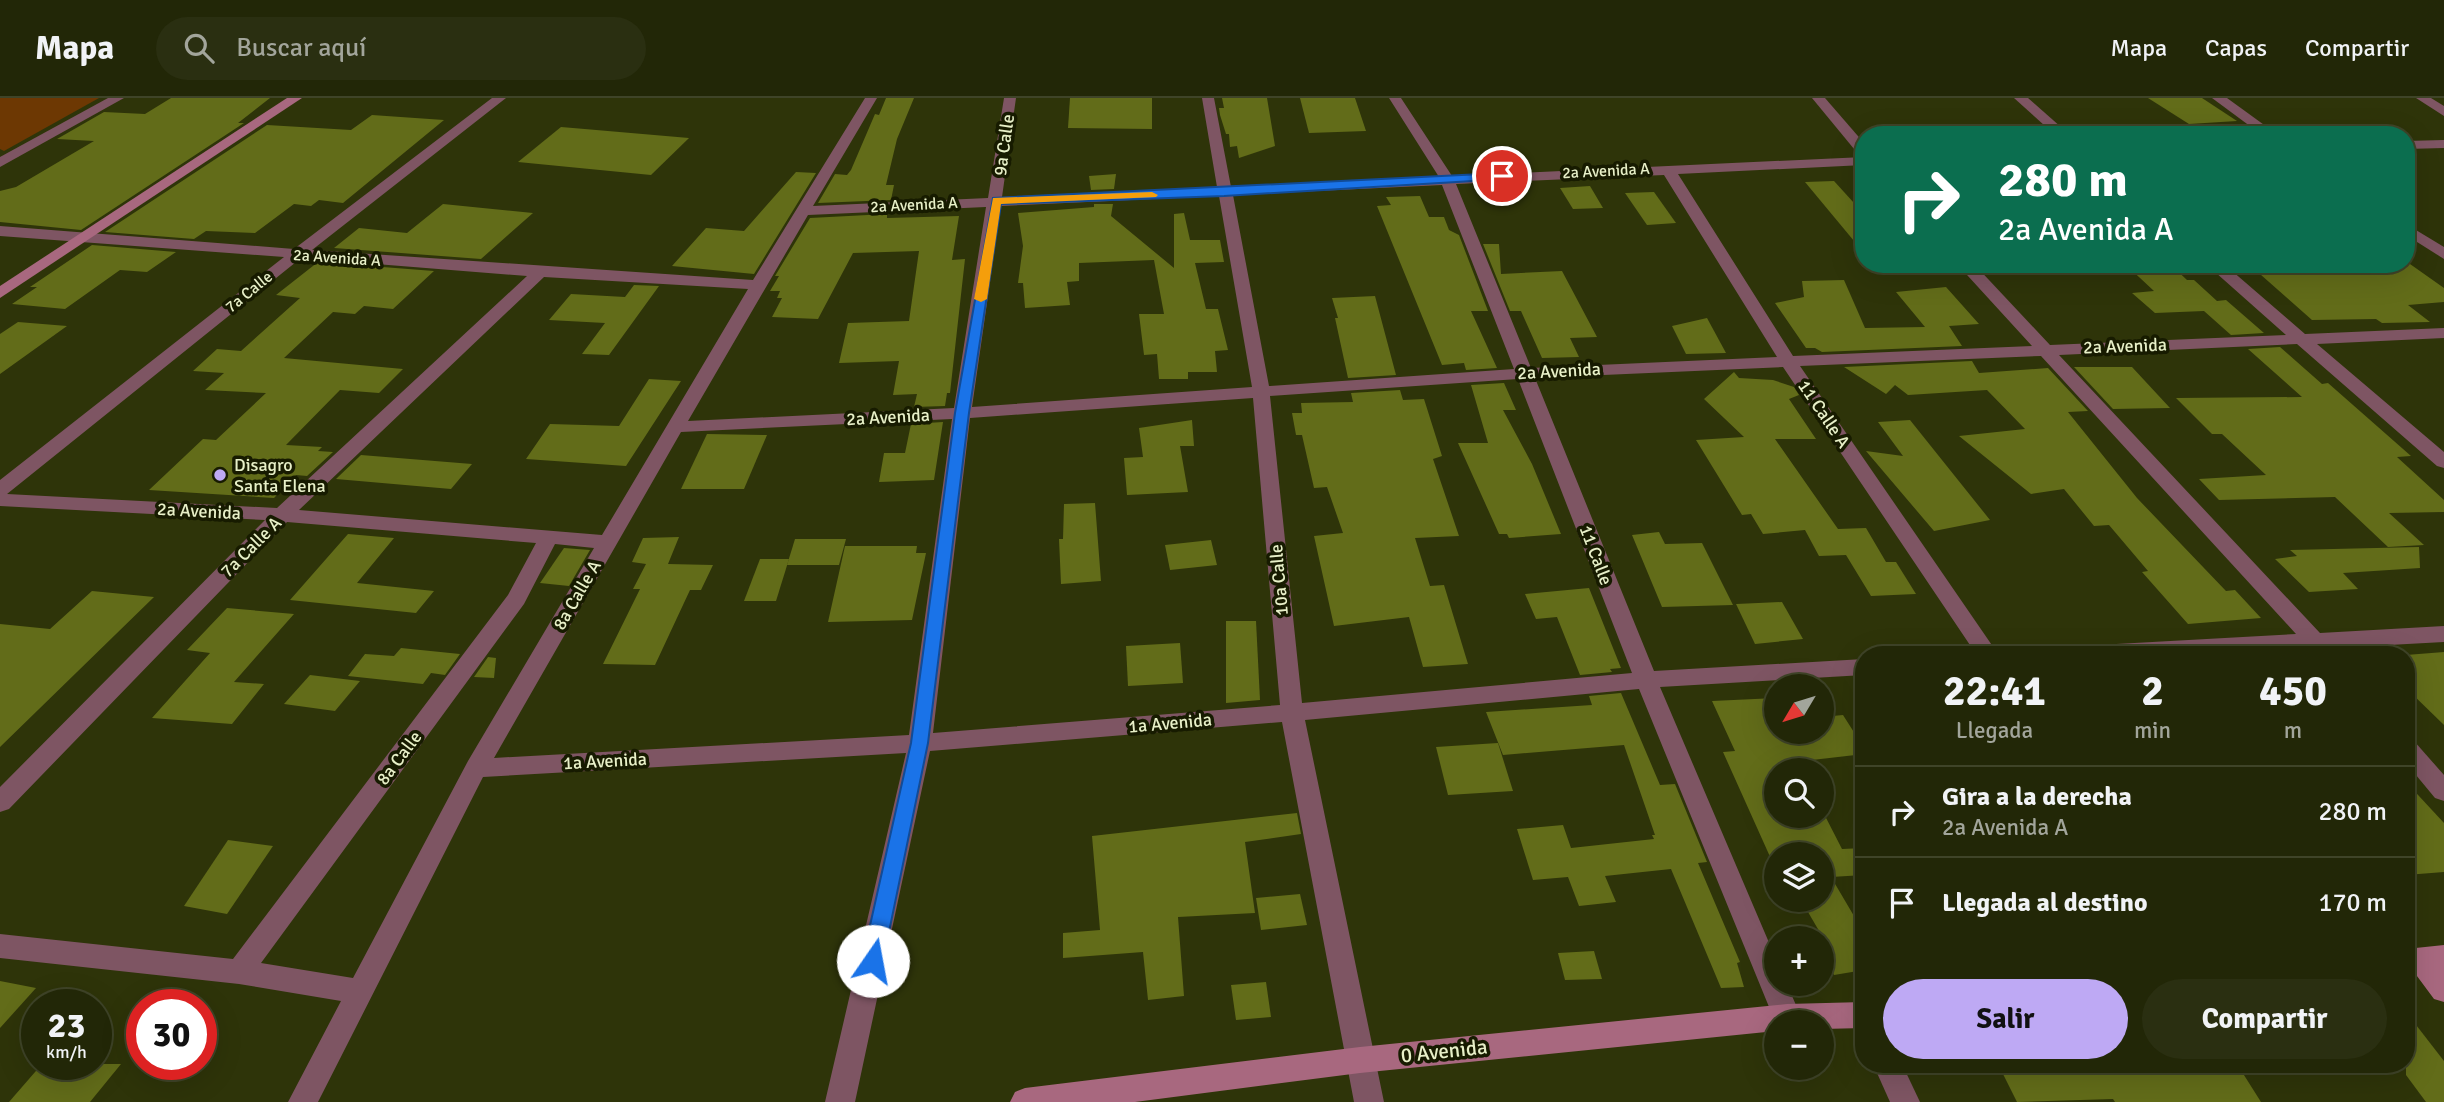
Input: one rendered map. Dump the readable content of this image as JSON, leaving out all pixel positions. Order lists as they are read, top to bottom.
{
  "streets": {
    "street": [
      "9a Calle",
      "2a Avenida A",
      "7a Calle",
      "2a Avenida",
      "11 Calle A",
      "7a Calle A",
      "11 Calle",
      "10a Calle",
      "8a Calle A",
      "1a Avenida",
      "8a Calle",
      "0 Avenida"
    ]
  },
  "crossings": [
    ["9a Calle", "2a Avenida A"],
    ["9a Calle", "2a Avenida"],
    ["9a Calle", "1a Avenida"],
    ["2a Avenida A", "7a Calle"],
    ["2a Avenida A", "11 Calle A"],
    ["2a Avenida A", "7a Calle A"],
    ["2a Avenida A", "11 Calle"],
    ["2a Avenida A", "10a Calle"],
    ["2a Avenida A", "8a Calle A"],
    ["2a Avenida", "11 Calle A"],
    ["2a Avenida", "7a Calle A"],
    ["2a Avenida", "11 Calle"],
    ["2a Avenida", "10a Calle"],
    ["2a Avenida", "8a Calle A"],
    ["2a Avenida", "8a Calle"],
    ["11 Calle", "1a Avenida"],
    ["10a Calle", "1a Avenida"],
    ["10a Calle", "0 Avenida"],
    ["8a Calle A", "1a Avenida"]
  ],
  "places": ["Disagro Santa Elena"],
  "north": "bottom left",
  "page": {
    "header": "Mapa",
    "search": "Buscar aquí",
    "nav": ["Mapa", "Capas", "Compartir"],
    "turn": ["280 m", "2a Avenida A"],
    "eta": [
      "22:41",
      "Llegada",
      "2",
      "min",
      "450",
      "m"
    ],
    "map_buttons": ["+", "−"],
    "list": [
      {
        "name": "Gira a la derecha",
        "note": "2a Avenida A",
        "value": "280 m"
      },
      {
        "name": "Llegada al destino",
        "value": "170 m"
      }
    ],
    "buttons": ["Salir", "Compartir"],
    "speed": "23 km/h",
    "limit": "30"
  }
}
